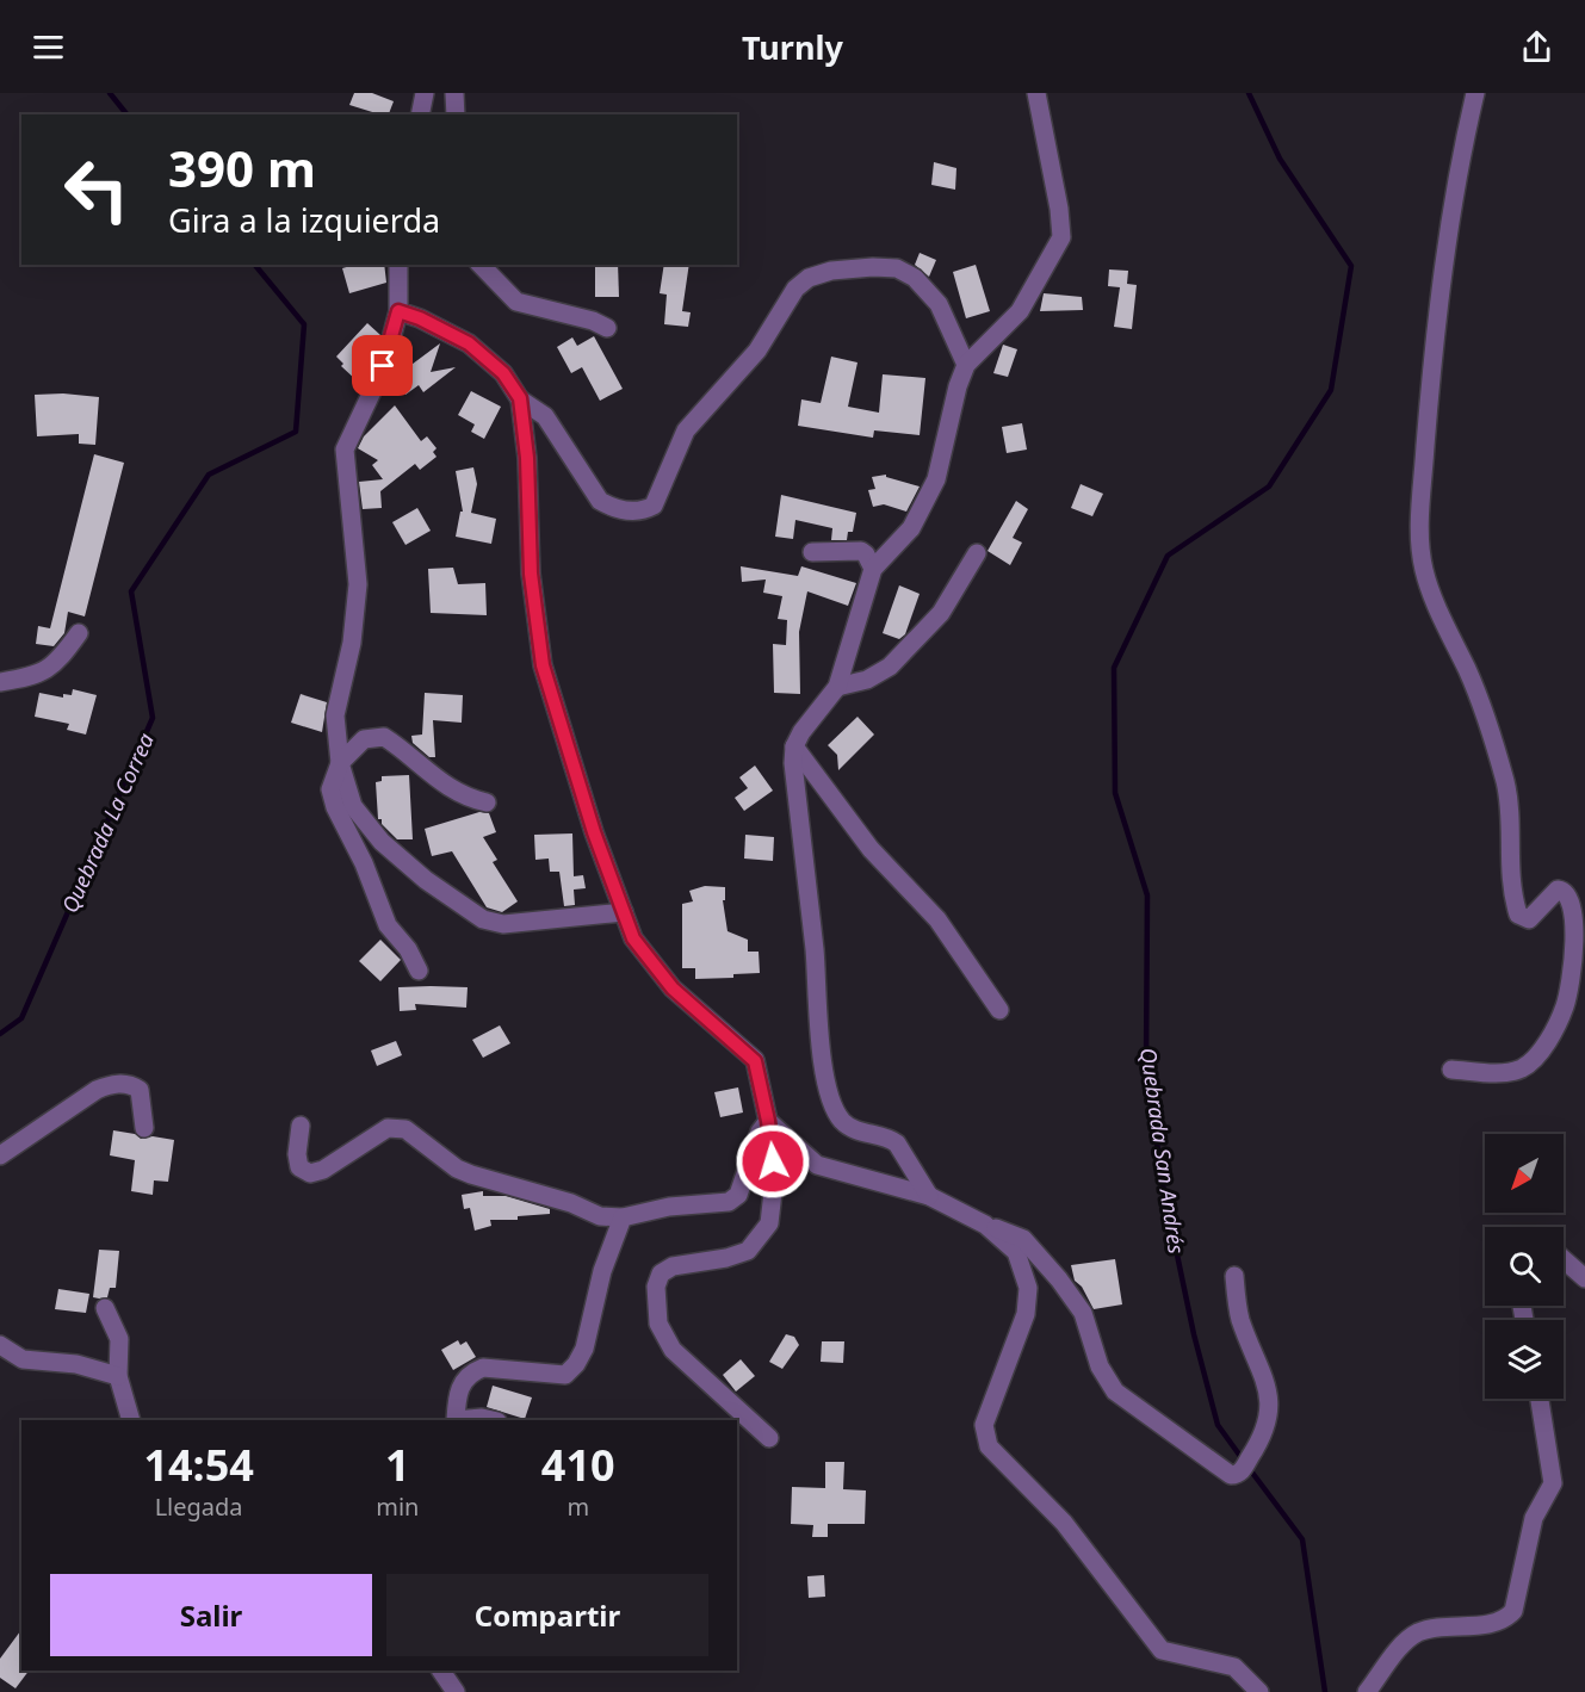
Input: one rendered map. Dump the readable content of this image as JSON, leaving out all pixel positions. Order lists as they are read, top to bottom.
{
  "water": ["Quebrada La Correa", "Quebrada San Andrés"],
  "north": "bottom left",
  "page": {
    "header": "Turnly",
    "turn": ["390 m", "Gira a la izquierda"],
    "eta": [
      "14:54",
      "Llegada",
      "1",
      "min",
      "410",
      "m"
    ],
    "buttons": ["Salir", "Compartir"]
  }
}
